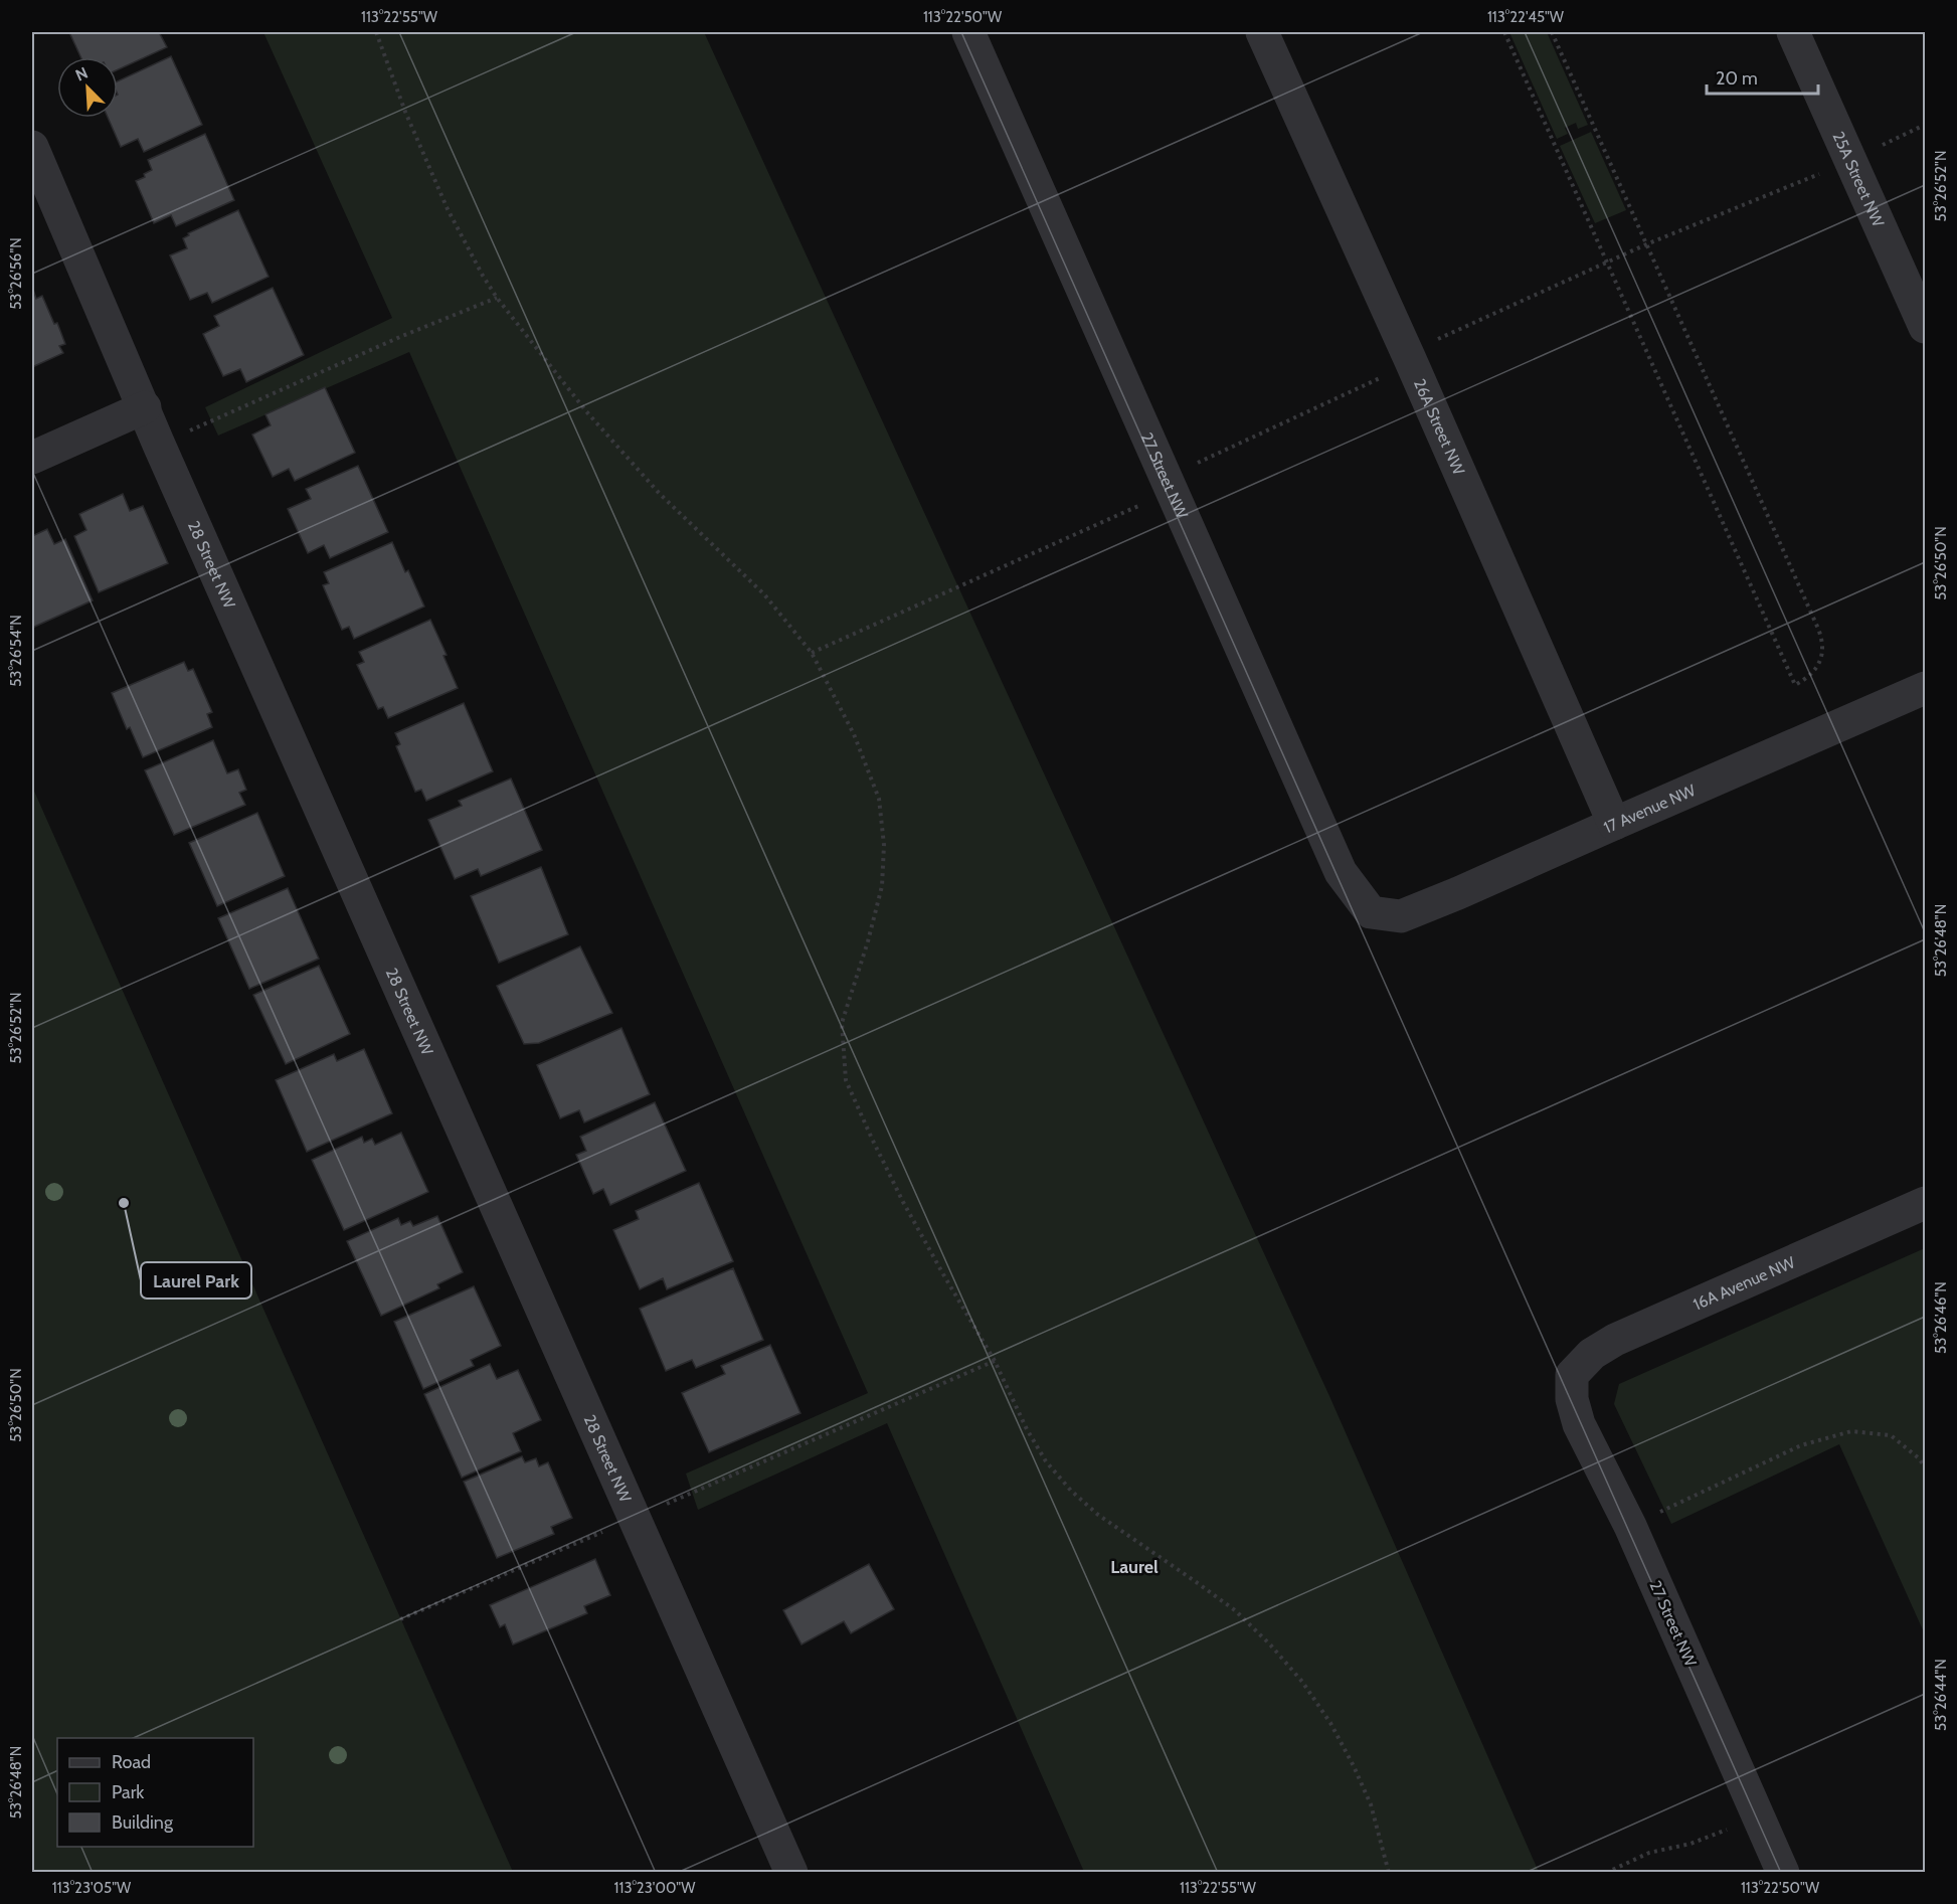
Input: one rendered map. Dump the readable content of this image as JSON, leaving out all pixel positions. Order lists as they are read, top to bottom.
{
  "streets": {
    "street": [
      "25A Street NW",
      "26A Street NW",
      "27 Street NW",
      "28 Street NW",
      "17 Avenue NW",
      "16A Avenue NW"
    ]
  },
  "crossings": [
    ["26A Street NW", "17 Avenue NW"],
    ["27 Street NW", "17 Avenue NW"],
    ["27 Street NW", "16A Avenue NW"]
  ],
  "districts": ["Laurel"],
  "places": ["Laurel Park"],
  "legend": ["Road", "Park", "Building"],
  "scale_bar": "20 m",
  "north": "top left",
  "coordinates": [
    "113°22'55\"W",
    "113°22'50\"W",
    "113°22'45\"W",
    "53°26'52\"N",
    "53°26'56\"N",
    "53°26'50\"N",
    "53°26'54\"N",
    "53°26'48\"N",
    "53°26'46\"N",
    "53°26'44\"N",
    "113°23'05\"W",
    "113°23'00\"W"
  ]
}
